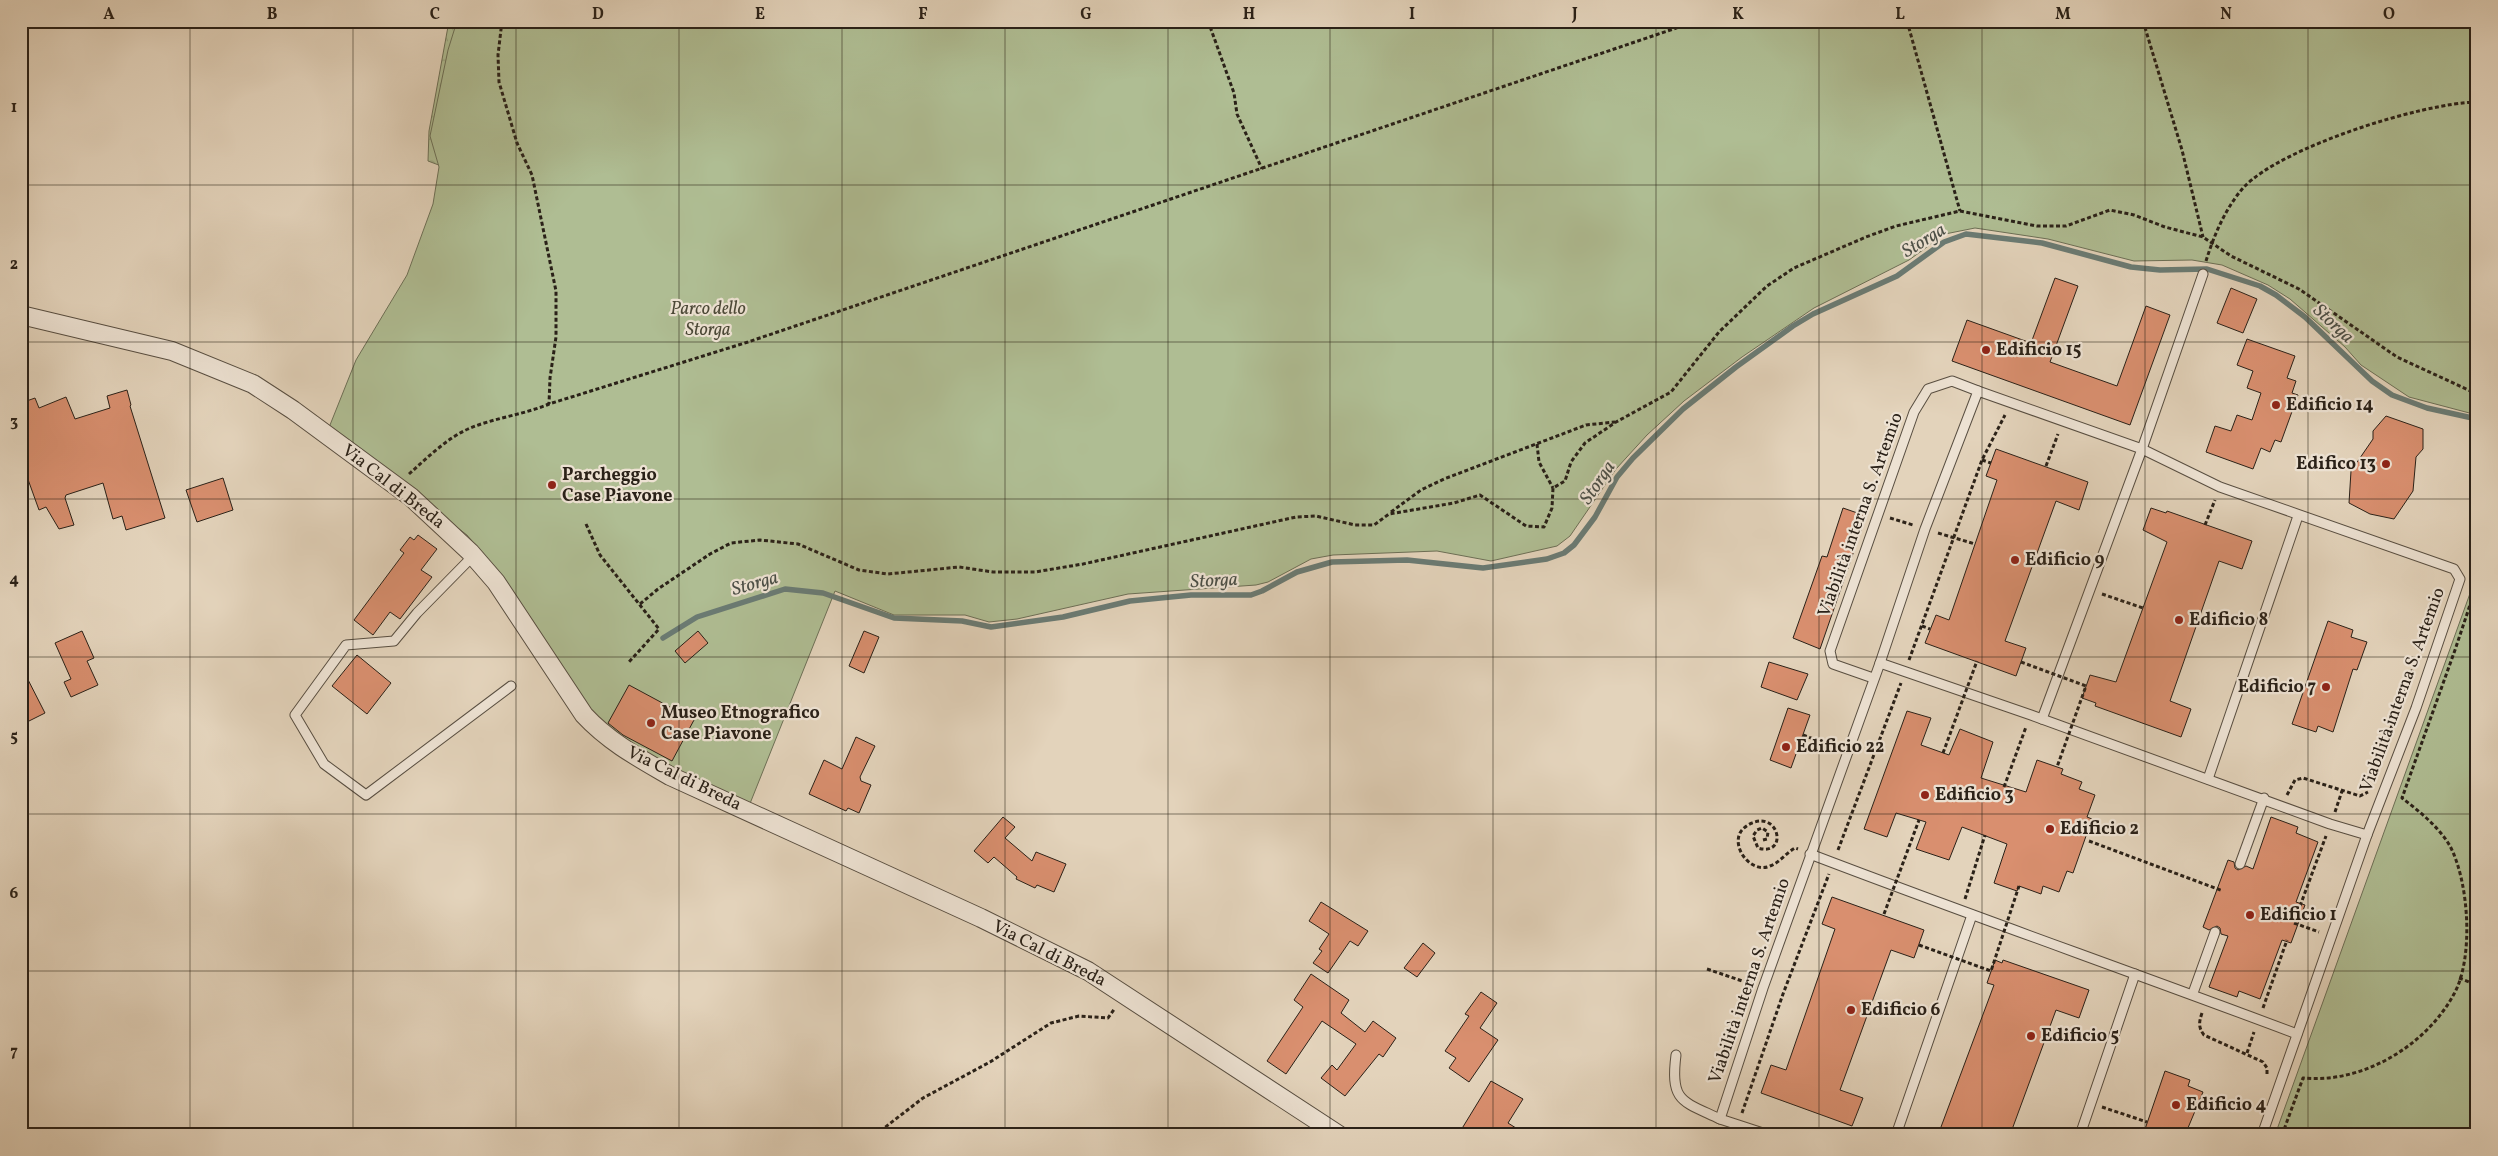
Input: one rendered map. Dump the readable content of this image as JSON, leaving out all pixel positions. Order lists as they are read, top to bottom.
{
  "streets": {
    "street": ["Via Cal di Breda"],
    "lane": ["Viabilità interna S. Artemio"]
  },
  "water": ["Storga"],
  "parks": ["Parco dello Storga"],
  "places": [
    "Edificio 15",
    "Edificio 14",
    "Edifico 13",
    "Parcheggio Case Piavone",
    "Edificio 9",
    "Edificio 8",
    "Edificio 7",
    "Museo Etnografico Case Piavone",
    "Edificio 22",
    "Edificio 3",
    "Edificio 2",
    "Edificio 1",
    "Edificio 6",
    "Edificio 5",
    "Edificio 4"
  ],
  "grid": {
    "columns": [
      "A",
      "B",
      "C",
      "D",
      "E",
      "F",
      "G",
      "H",
      "I",
      "J",
      "K",
      "L",
      "M",
      "N",
      "O"
    ],
    "rows": [
      "1",
      "2",
      "3",
      "4",
      "5",
      "6",
      "7"
    ]
  }
}
